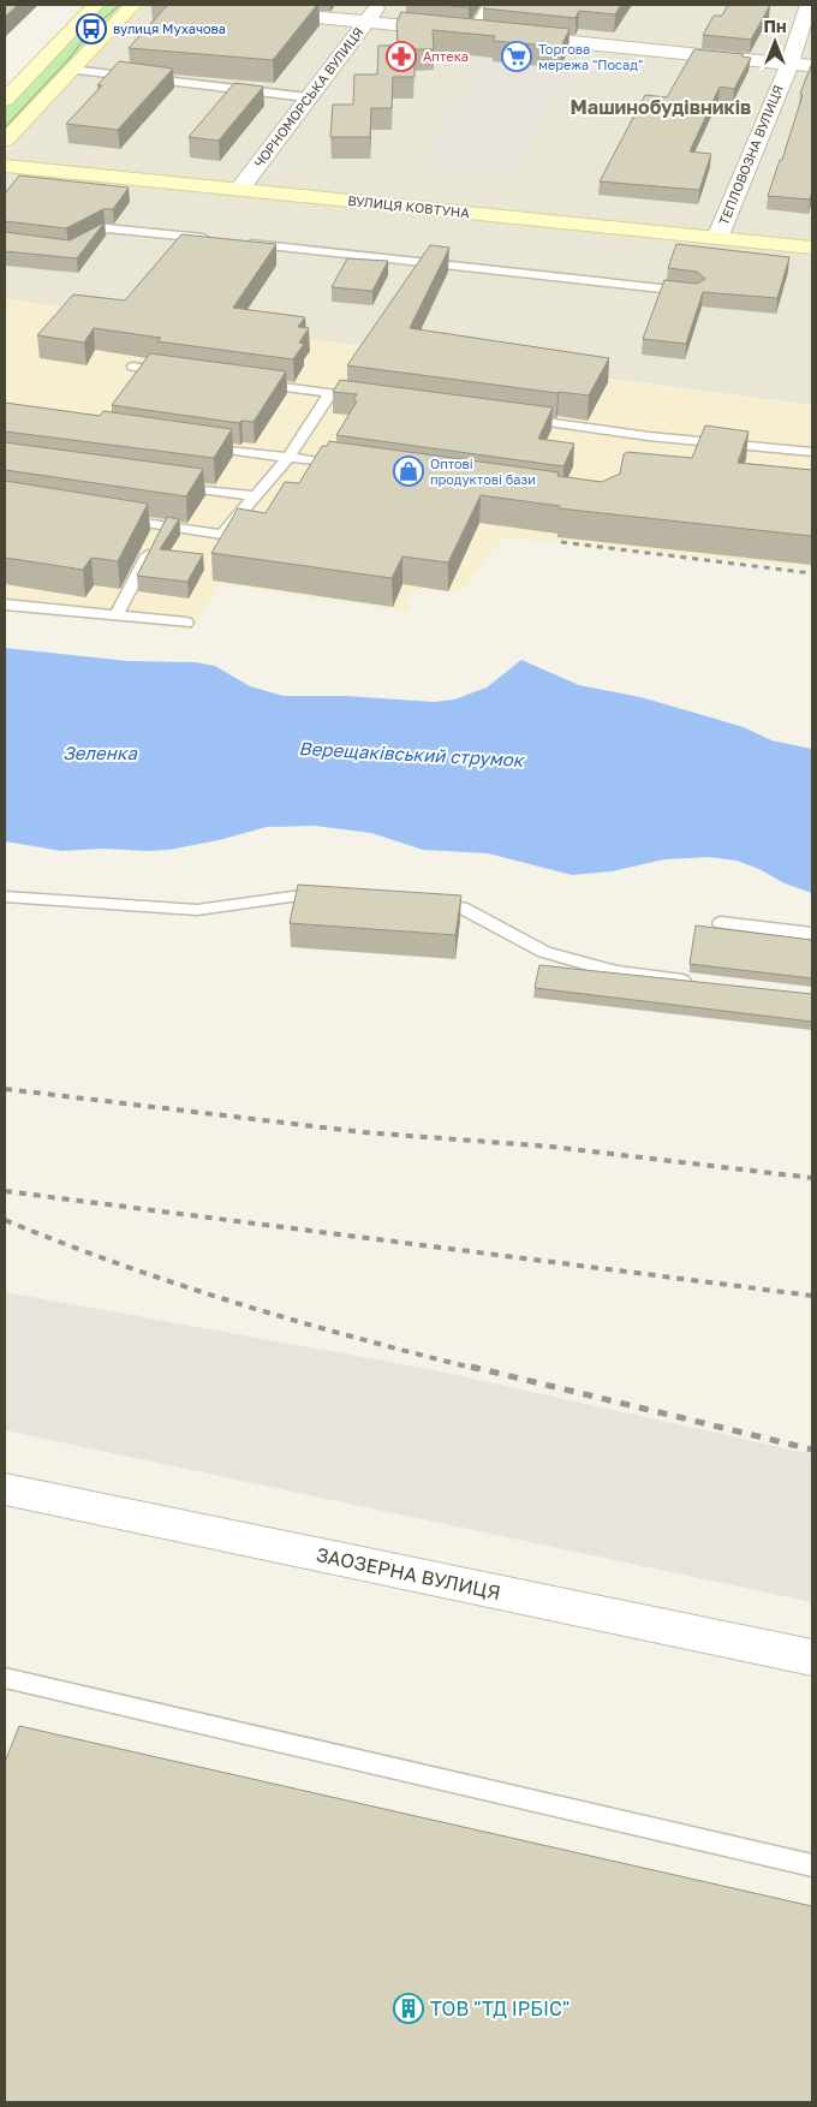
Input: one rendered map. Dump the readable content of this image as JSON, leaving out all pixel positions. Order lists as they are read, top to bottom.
{
  "streets": {
    "street": [
      "ЧОРНОМОРСЬКА ВУЛИЦЯ",
      "ТЕПЛОВОЗНА ВУЛИЦЯ",
      "ВУЛИЦЯ КОВТУНА",
      "ЗАОЗЕРНА ВУЛИЦЯ"
    ]
  },
  "crossings": [
    ["ЧОРНОМОРСЬКА ВУЛИЦЯ", "ВУЛИЦЯ КОВТУНА"],
    ["ТЕПЛОВОЗНА ВУЛИЦЯ", "ВУЛИЦЯ КОВТУНА"]
  ],
  "districts": ["Машинобудівників"],
  "water": ["Зеленка", "Верещаківський струмок"],
  "places": {
    "bus stop": ["вулиця Мухачова"],
    "pharmacy": ["Аптека"],
    "supermarket": ["Торгова мережа \"Посад\""],
    "shop": ["Оптові продуктові бази"],
    "building": ["ТОВ \"ТД ІРБІС\""]
  },
  "north": "top"
}
